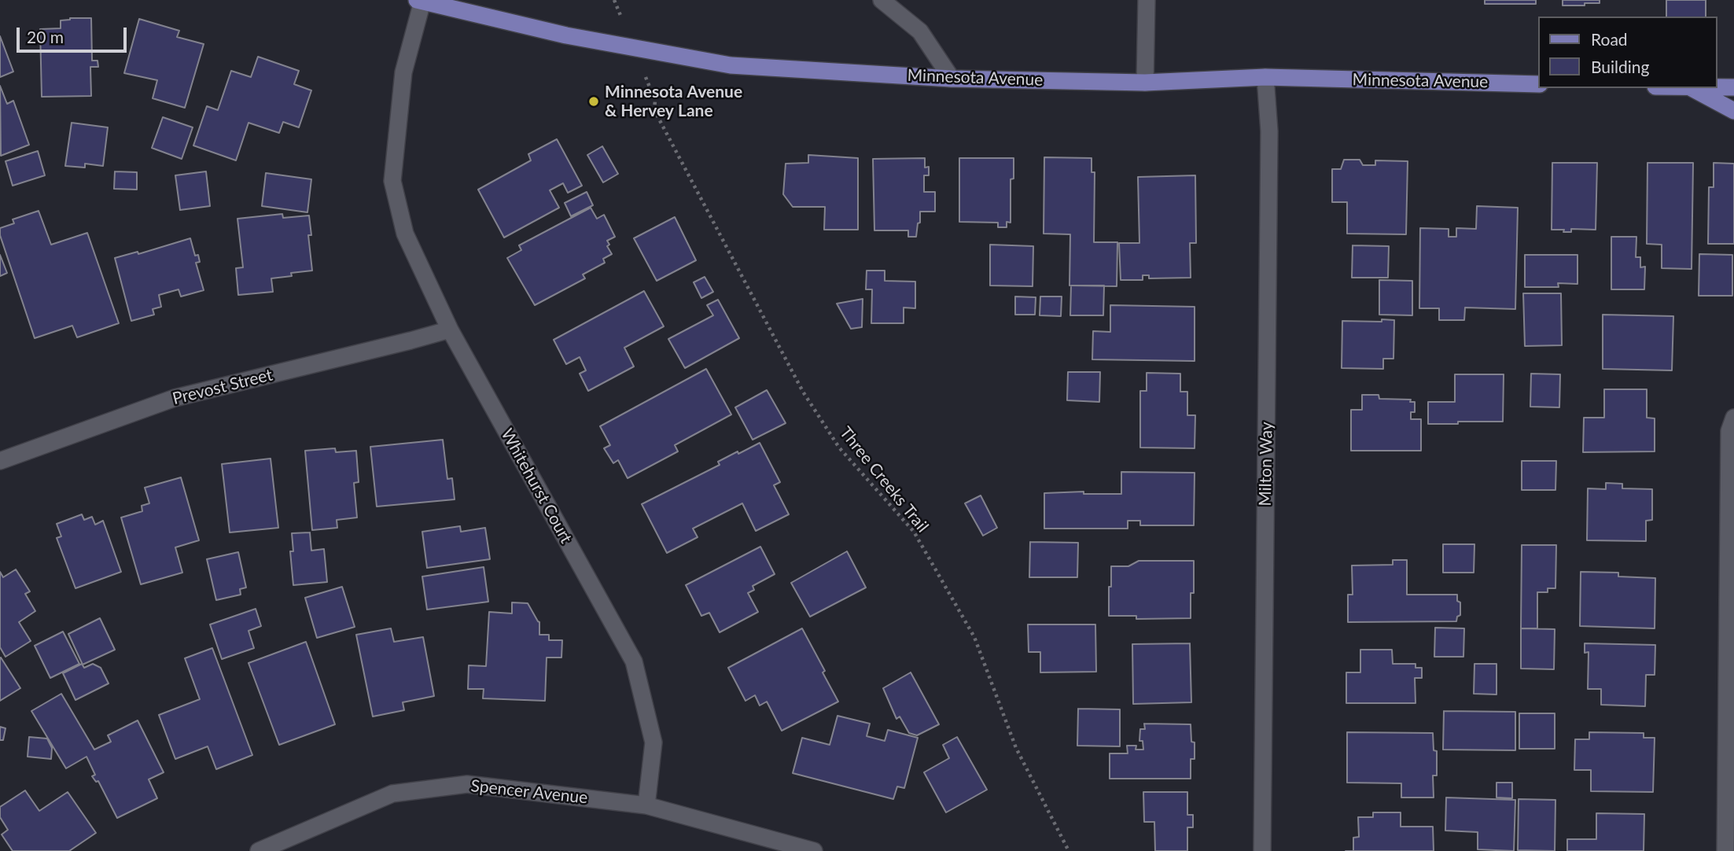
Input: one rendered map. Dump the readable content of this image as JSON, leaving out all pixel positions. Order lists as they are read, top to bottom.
{
  "streets": {
    "main road": ["Minnesota Avenue"],
    "street": [
      "Prevost Street",
      "Milton Way",
      "Whitehurst Court",
      "Spencer Avenue"
    ],
    "path": ["Three Creeks Trail"]
  },
  "crossings": [
    ["Minnesota Avenue", "Milton Way"],
    ["Minnesota Avenue", "Whitehurst Court"],
    ["Prevost Street", "Whitehurst Court"],
    ["Whitehurst Court", "Spencer Avenue"]
  ],
  "places": ["Minnesota Avenue & Hervey Lane"],
  "legend": ["Road", "Building"],
  "scale_bar": "20 m"
}
